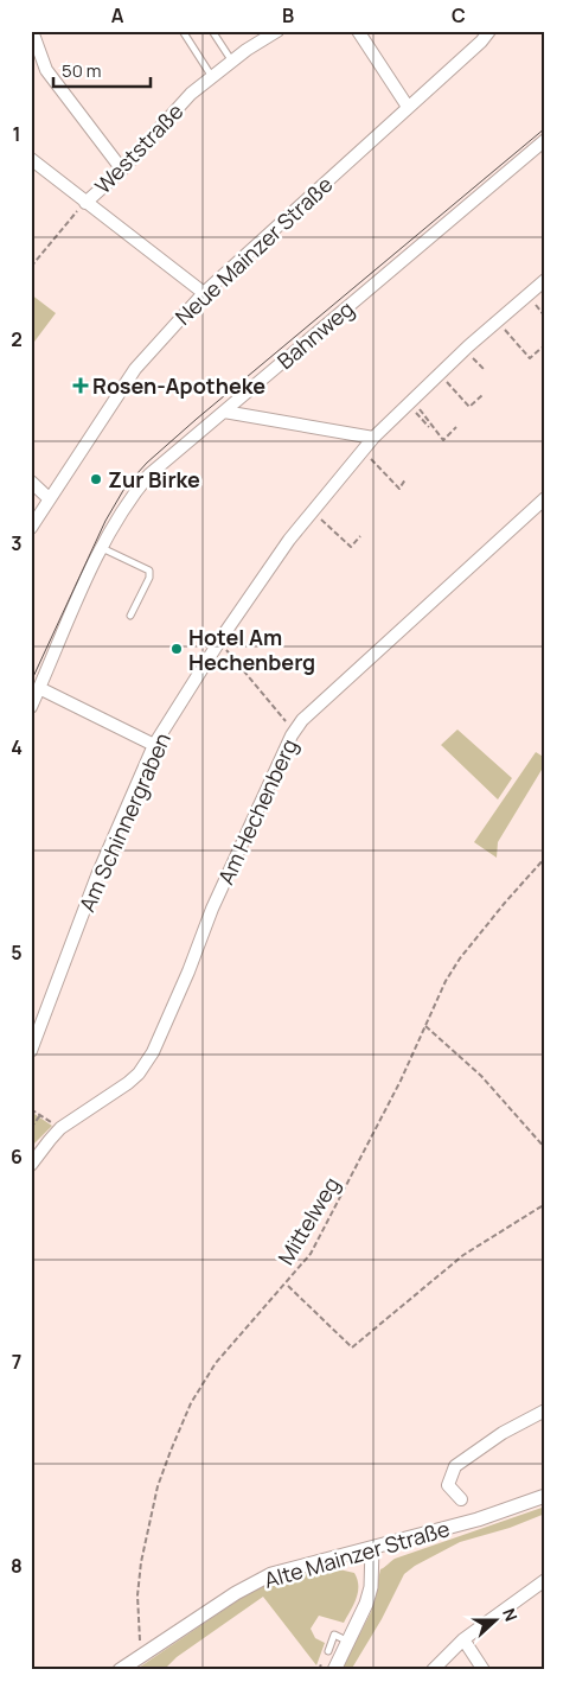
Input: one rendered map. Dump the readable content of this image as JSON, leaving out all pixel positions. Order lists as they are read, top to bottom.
{
  "streets": {
    "street": [
      "Weststraße",
      "Neue Mainzer Straße",
      "Bahnweg",
      "Am Hechenberg",
      "Am Schinnergraben",
      "Alte Mainzer Straße"
    ],
    "path": ["Mittelweg"]
  },
  "places": {
    "health": ["Rosen-Apotheke"],
    "other": ["Zur Birke", "Hotel Am Hechenberg"]
  },
  "scale_bar": "50 m",
  "north": "right",
  "grid": {
    "columns": ["A", "B", "C"],
    "rows": [
      "1",
      "2",
      "3",
      "4",
      "5",
      "6",
      "7",
      "8"
    ]
  }
}
